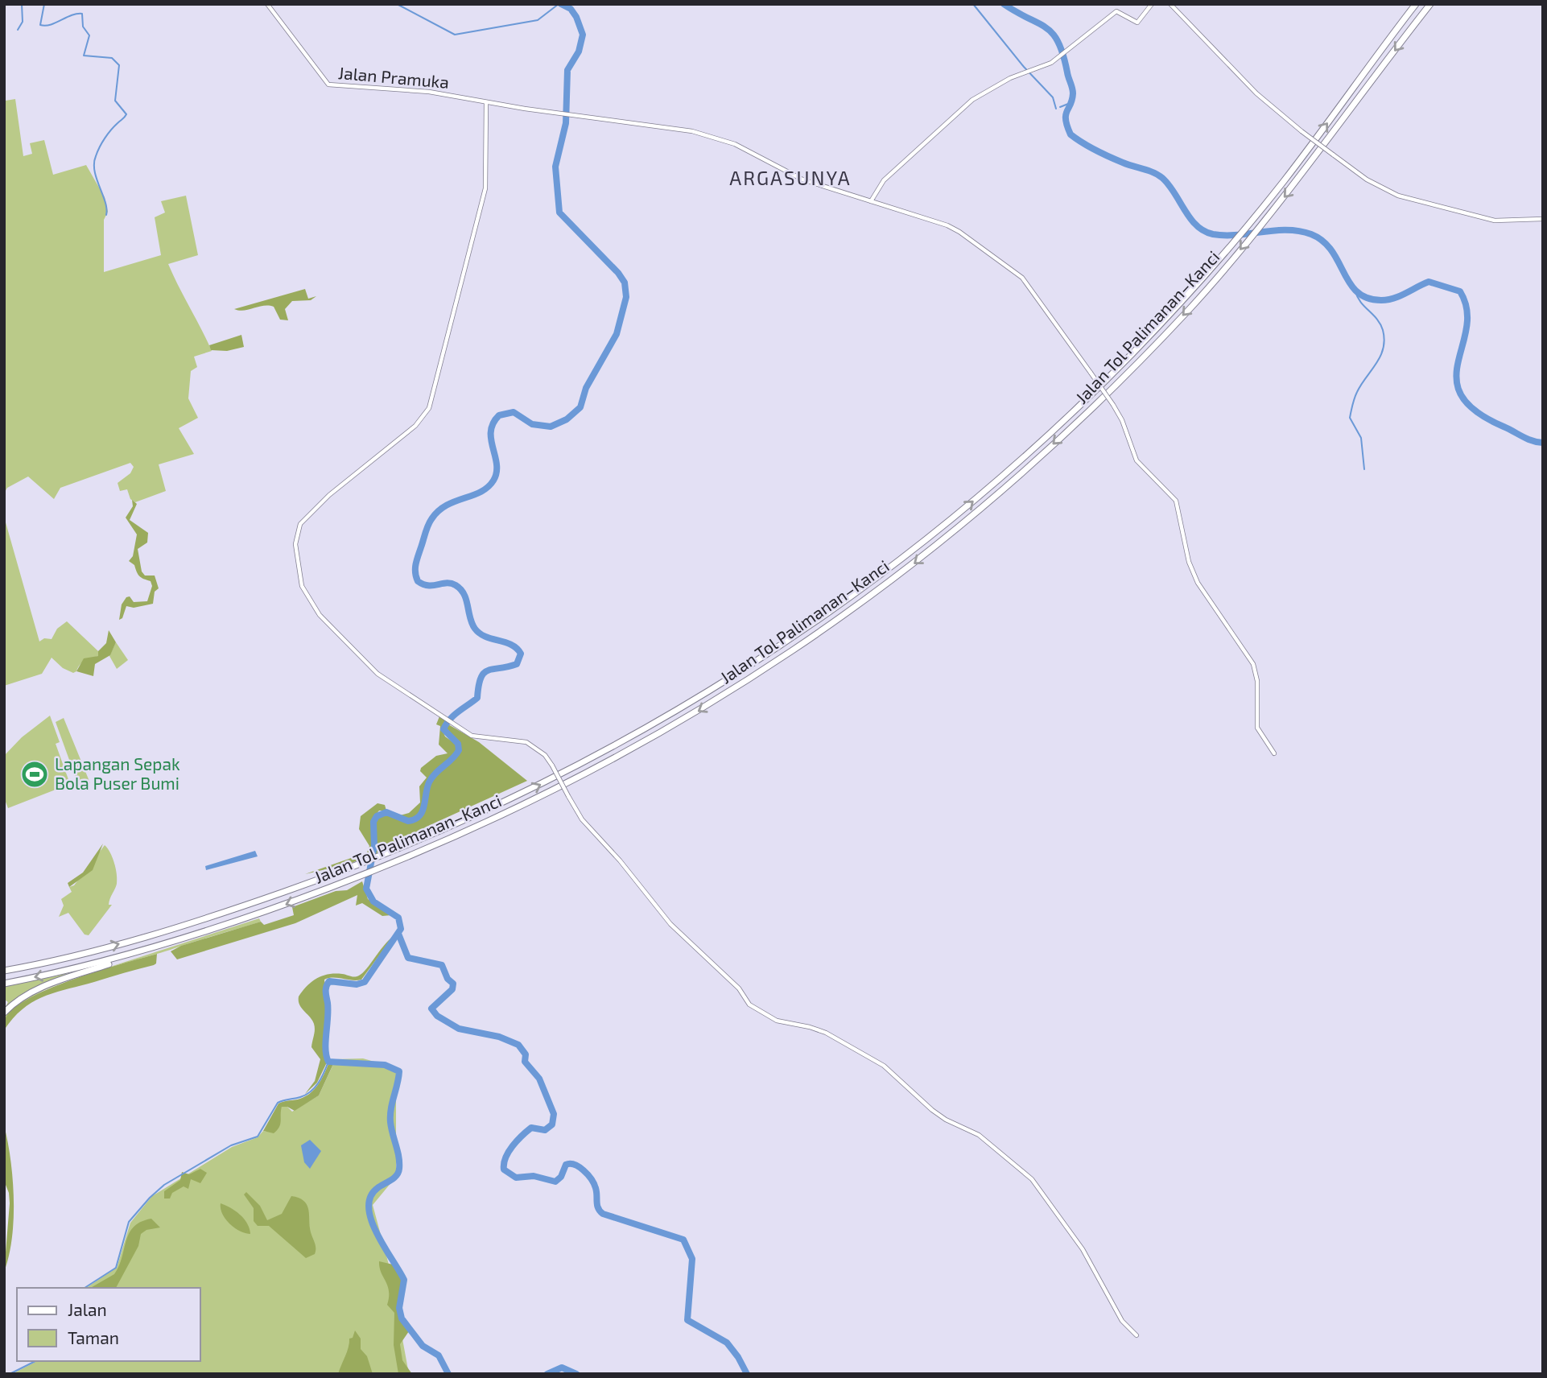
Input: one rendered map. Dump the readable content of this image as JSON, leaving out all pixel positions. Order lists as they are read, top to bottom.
{
  "streets": {
    "highway": ["Jalan Tol Palimanan–Kanci"],
    "street": ["Jalan Pramuka"]
  },
  "districts": ["ARGASUNYA"],
  "places": {
    "sports": ["Lapangan Sepak Bola Puser Bumi"]
  },
  "legend": ["Jalan", "Taman"]
}
